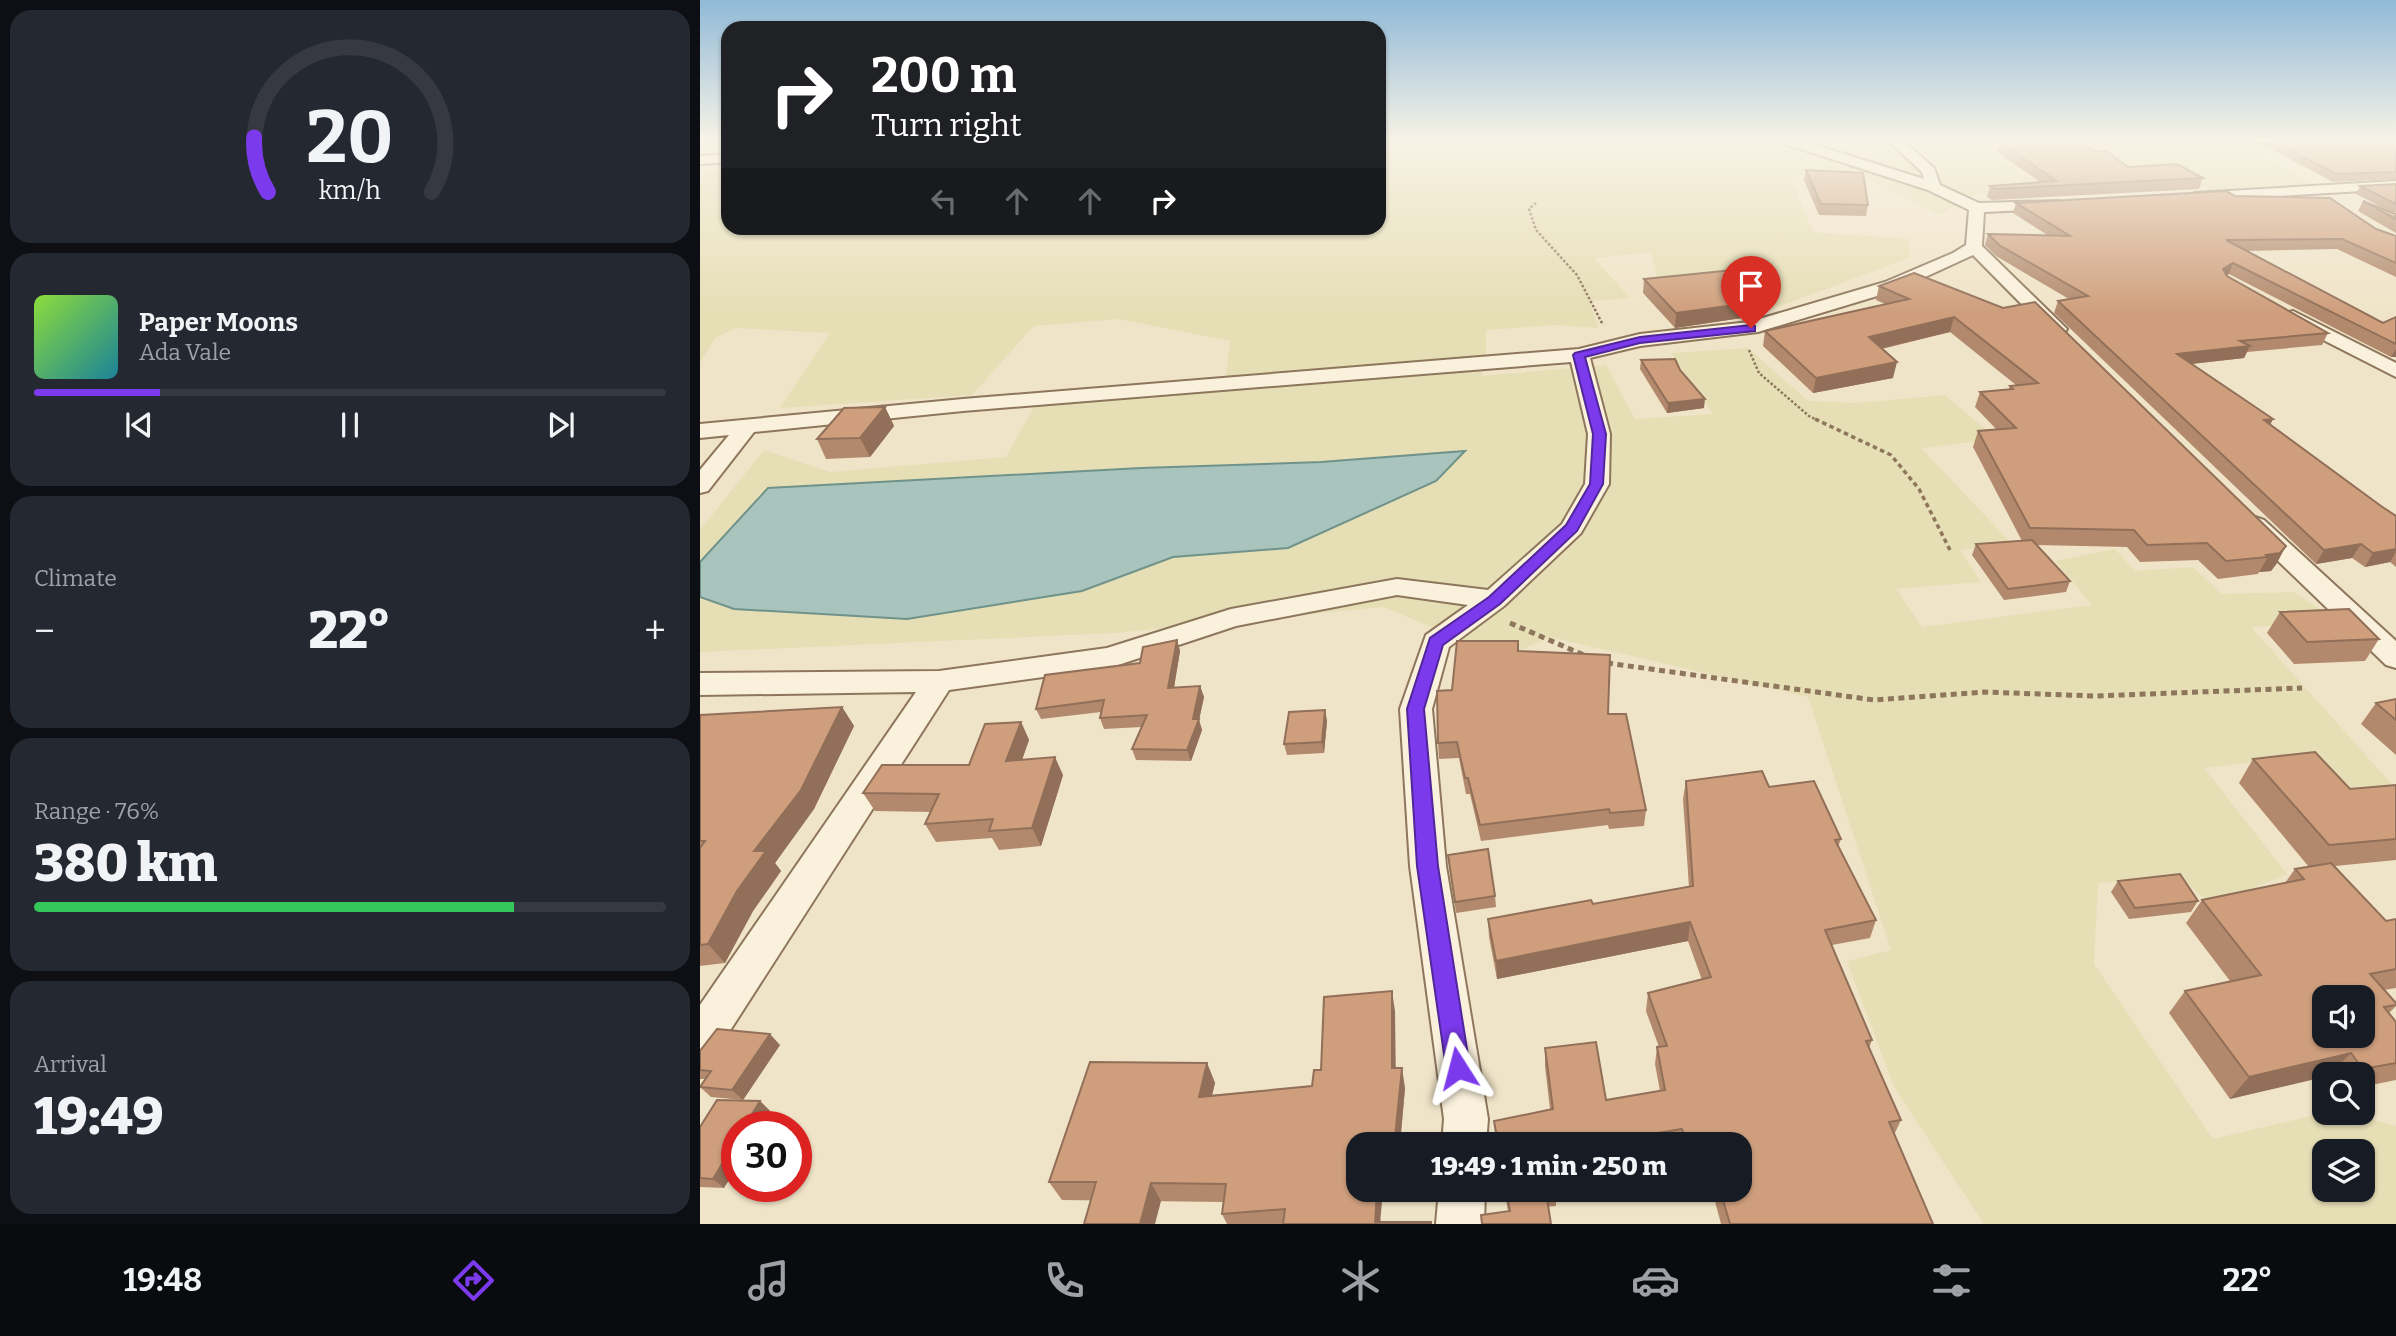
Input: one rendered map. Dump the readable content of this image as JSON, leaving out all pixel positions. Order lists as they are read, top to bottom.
{
  "page": {
    "turn": ["200 m", "Turn right"],
    "song": ["Paper Moons", "Ada Vale"],
    "tile": [
      "Climate",
      ["Range · 76%", "380 km"],
      ["Arrival", "19:49"]
    ],
    "heat": ["−", "22°", "+"],
    "limit": "30",
    "trip": "19:49 · 1 min · 250 m",
    "tabs": ["19:48", "22°"],
    "gauge": ["20", "km/h"]
  }
}
